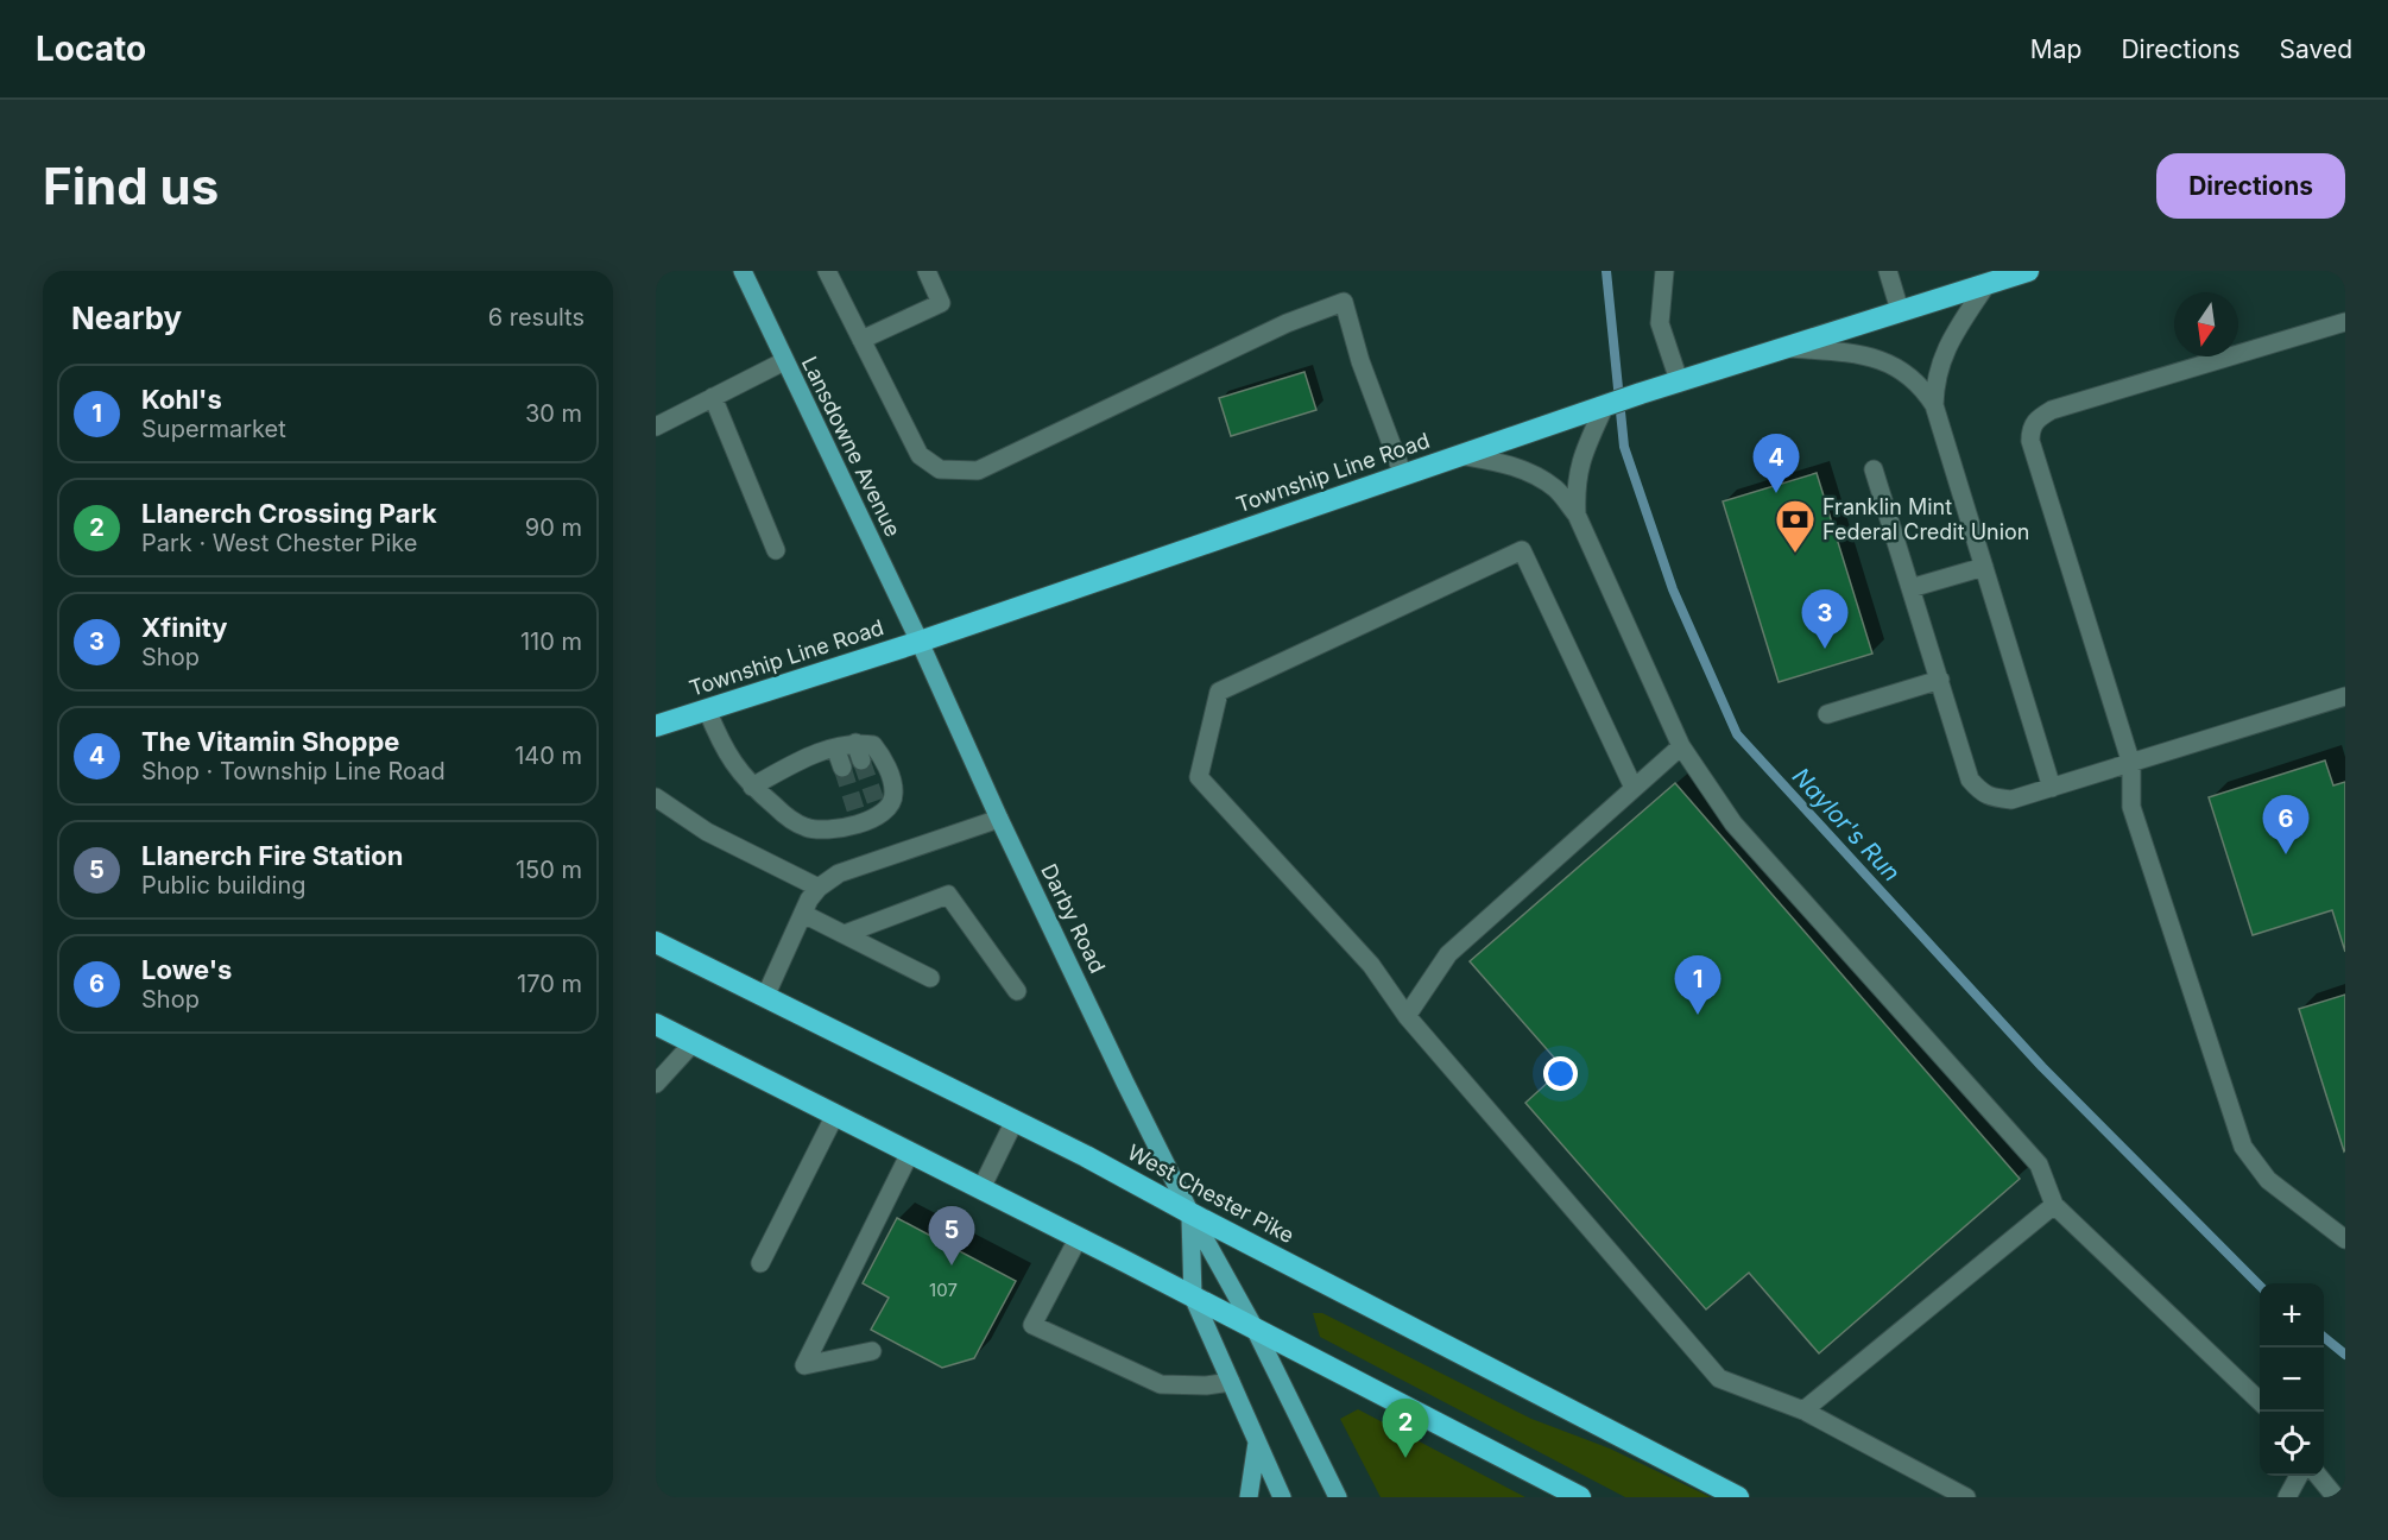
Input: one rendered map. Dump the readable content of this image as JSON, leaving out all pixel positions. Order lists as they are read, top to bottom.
{
  "streets": {
    "highway": ["Township Line Road", "West Chester Pike"],
    "main road": ["Lansdowne Avenue", "Darby Road"]
  },
  "crossings": [
    ["Lansdowne Avenue", "Township Line Road"],
    ["Lansdowne Avenue", "Darby Road"],
    ["Township Line Road", "Darby Road"],
    ["Darby Road", "West Chester Pike"]
  ],
  "water": ["Naylor's Run"],
  "places": {
    "bank": ["Franklin Mint Federal Credit Union"]
  },
  "house_numbers": ["107"],
  "north": "bottom",
  "page": {
    "header": "Locato",
    "nav": ["Map", "Directions", "Saved"],
    "buttons": "Directions",
    "title": "Find us",
    "heading": ["Nearby", "6 results"],
    "list": [
      {
        "mark": "1",
        "name": "Kohl's",
        "note": "Supermarket",
        "value": "30 m"
      },
      {
        "mark": "2",
        "name": "Llanerch Crossing Park",
        "note": "Park · West Chester Pike",
        "value": "90 m"
      },
      {
        "mark": "3",
        "name": "Xfinity",
        "note": "Shop",
        "value": "110 m"
      },
      {
        "mark": "4",
        "name": "The Vitamin Shoppe",
        "note": "Shop · Township Line Road",
        "value": "140 m"
      },
      {
        "mark": "5",
        "name": "Llanerch Fire Station",
        "note": "Public building",
        "value": "150 m"
      },
      {
        "mark": "6",
        "name": "Lowe's",
        "note": "Shop",
        "value": "170 m"
      }
    ],
    "pins": [
      "4",
      "3",
      "6",
      "1",
      "5",
      "2"
    ],
    "map_buttons": ["+", "−"]
  }
}
